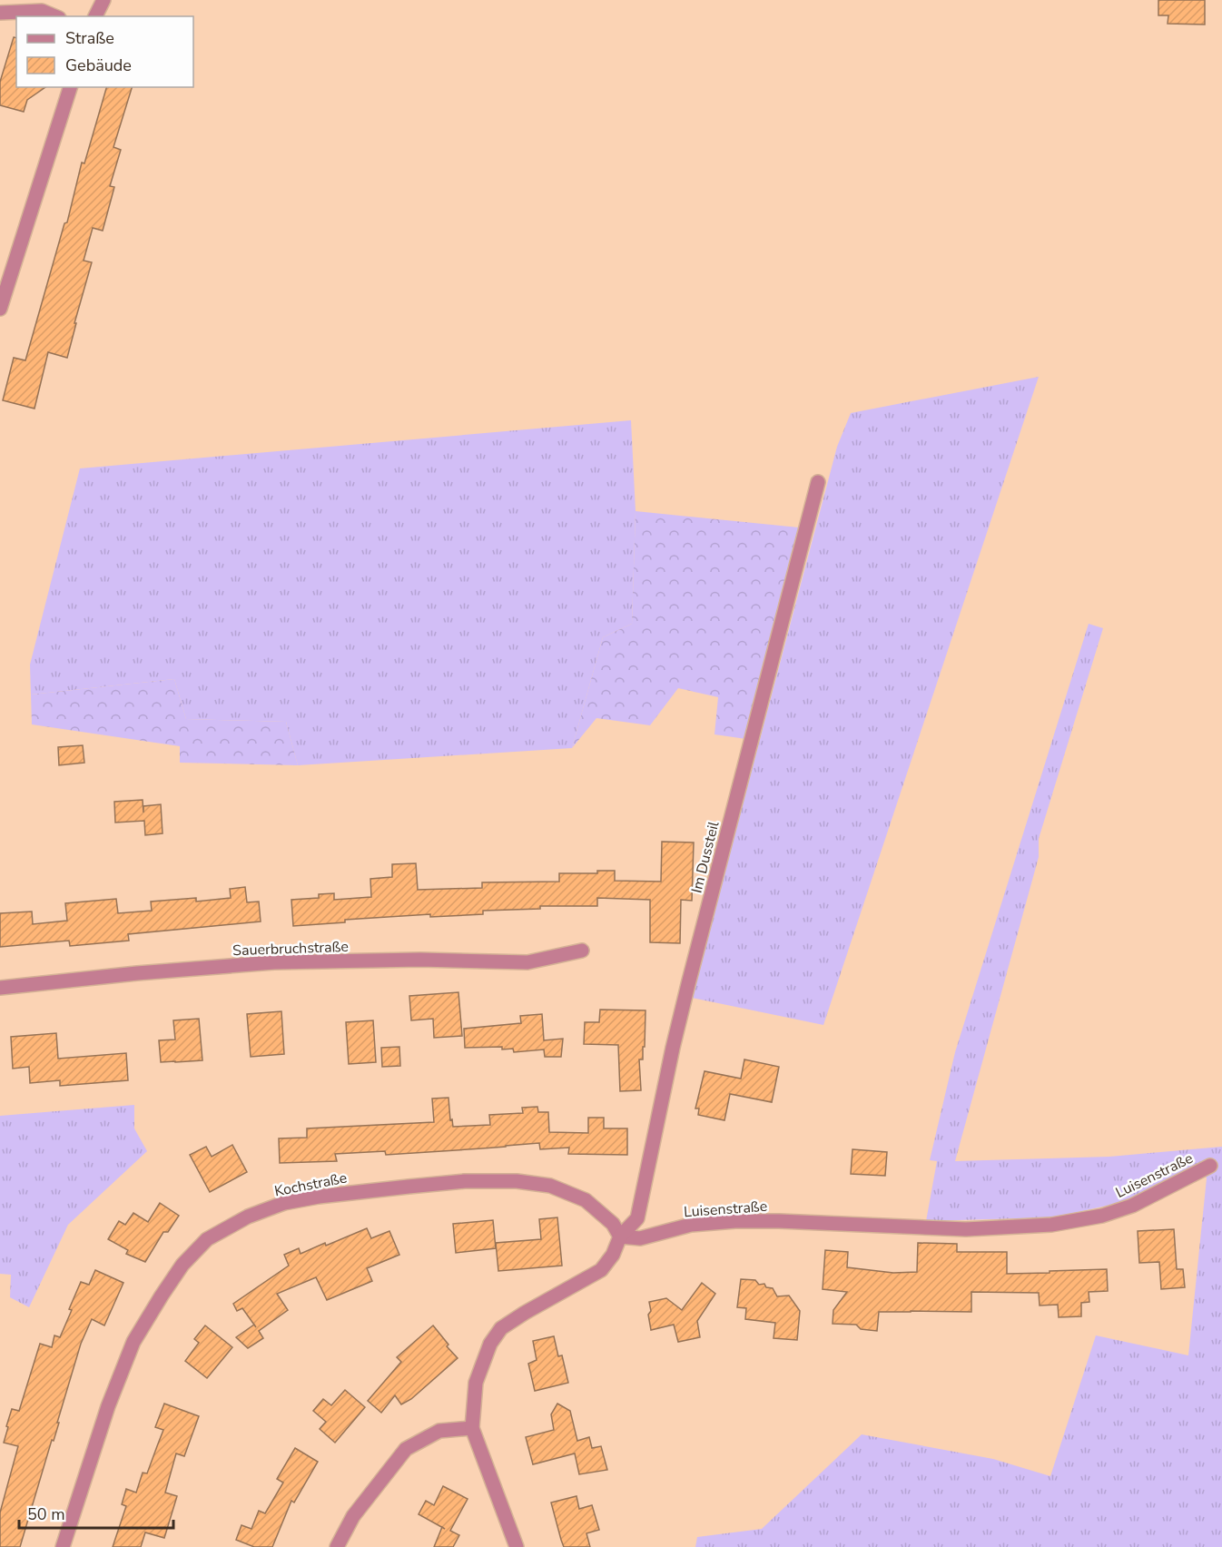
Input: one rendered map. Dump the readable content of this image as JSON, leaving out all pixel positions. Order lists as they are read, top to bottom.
{
  "streets": {
    "street": [
      "Im Dussteil",
      "Sauerbruchstraße",
      "Luisenstraße",
      "Kochstraße"
    ]
  },
  "crossings": [
    ["Im Dussteil", "Luisenstraße"],
    ["Im Dussteil", "Kochstraße"],
    ["Luisenstraße", "Kochstraße"]
  ],
  "legend": ["Straße", "Gebäude"],
  "scale_bar": "50 m"
}
